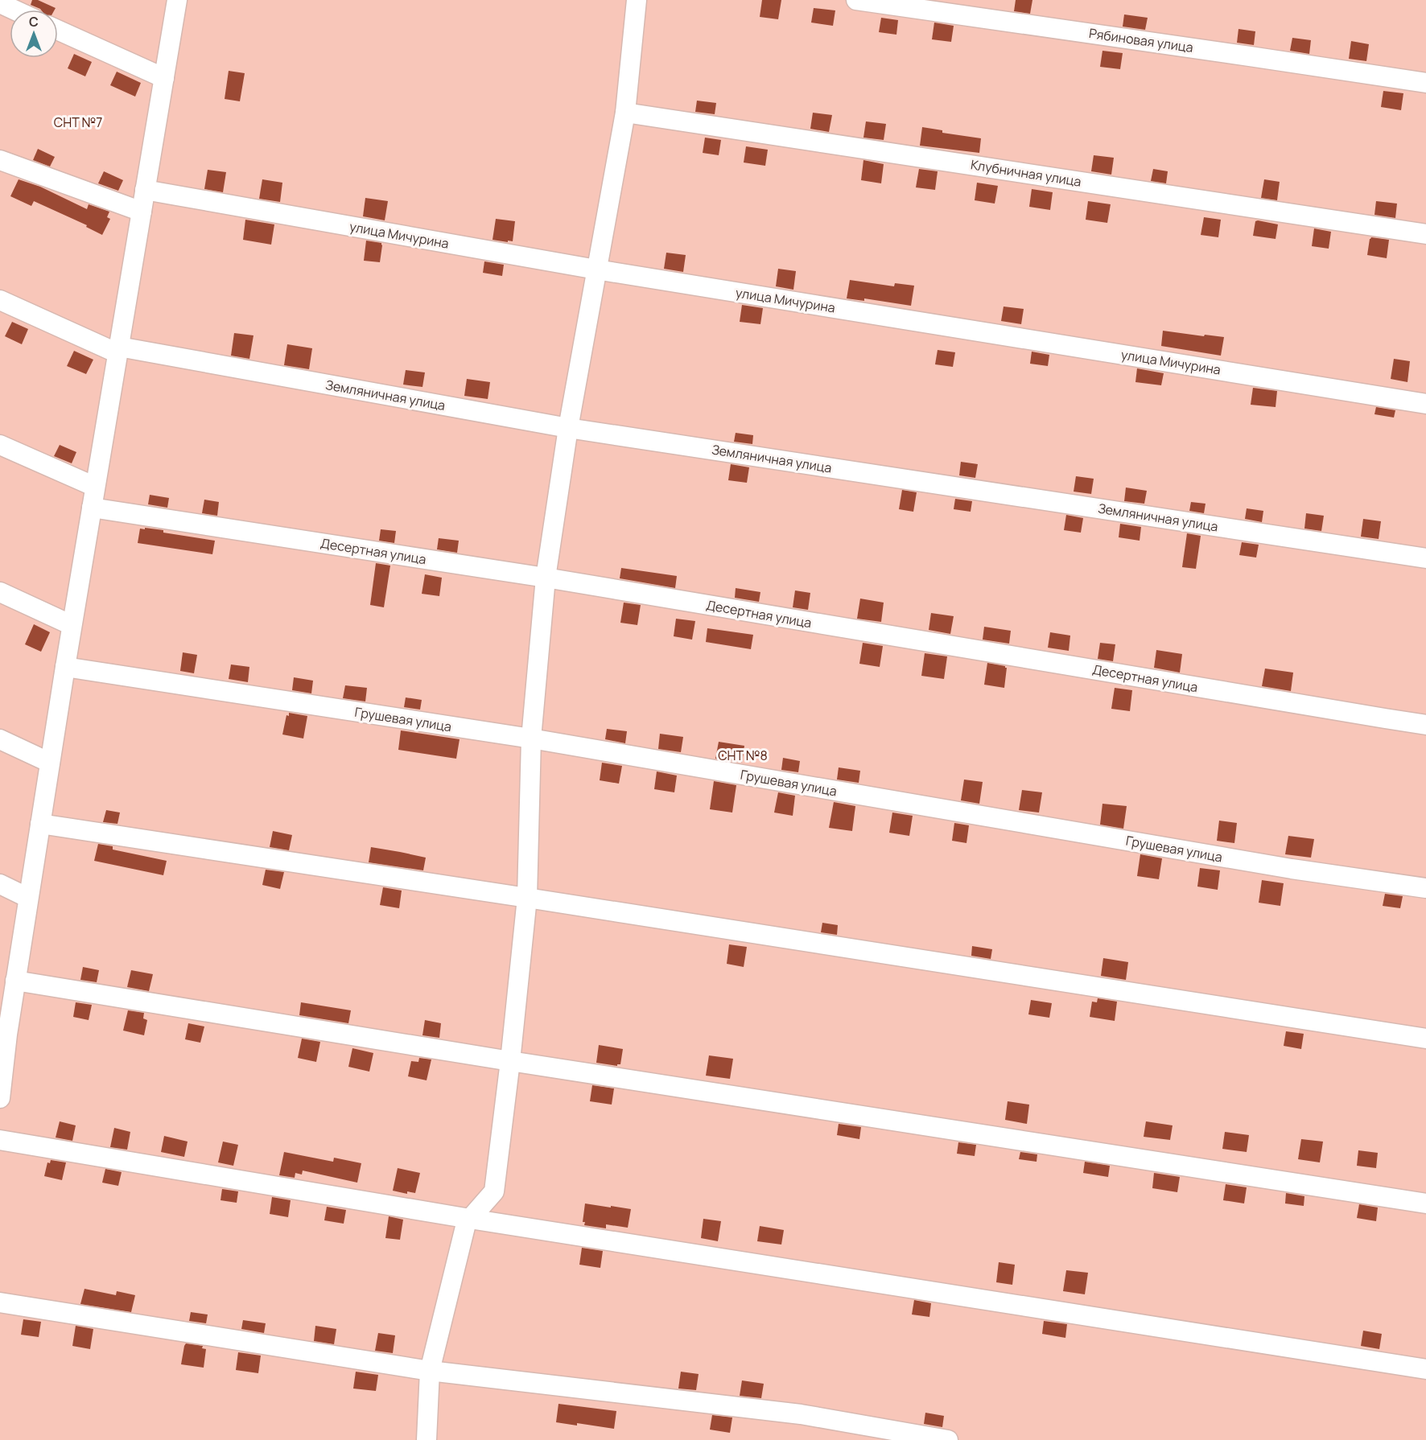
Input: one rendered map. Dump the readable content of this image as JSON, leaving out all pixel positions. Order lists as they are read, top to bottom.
{
  "streets": {
    "street": [
      "Рябиновая улица",
      "Клубничная улица",
      "улица Мичурина",
      "Земляничная улица",
      "Десертная улица",
      "Грушевая улица"
    ]
  },
  "parks": ["СНТ №7", "СНТ №8"],
  "north": "top"
}
